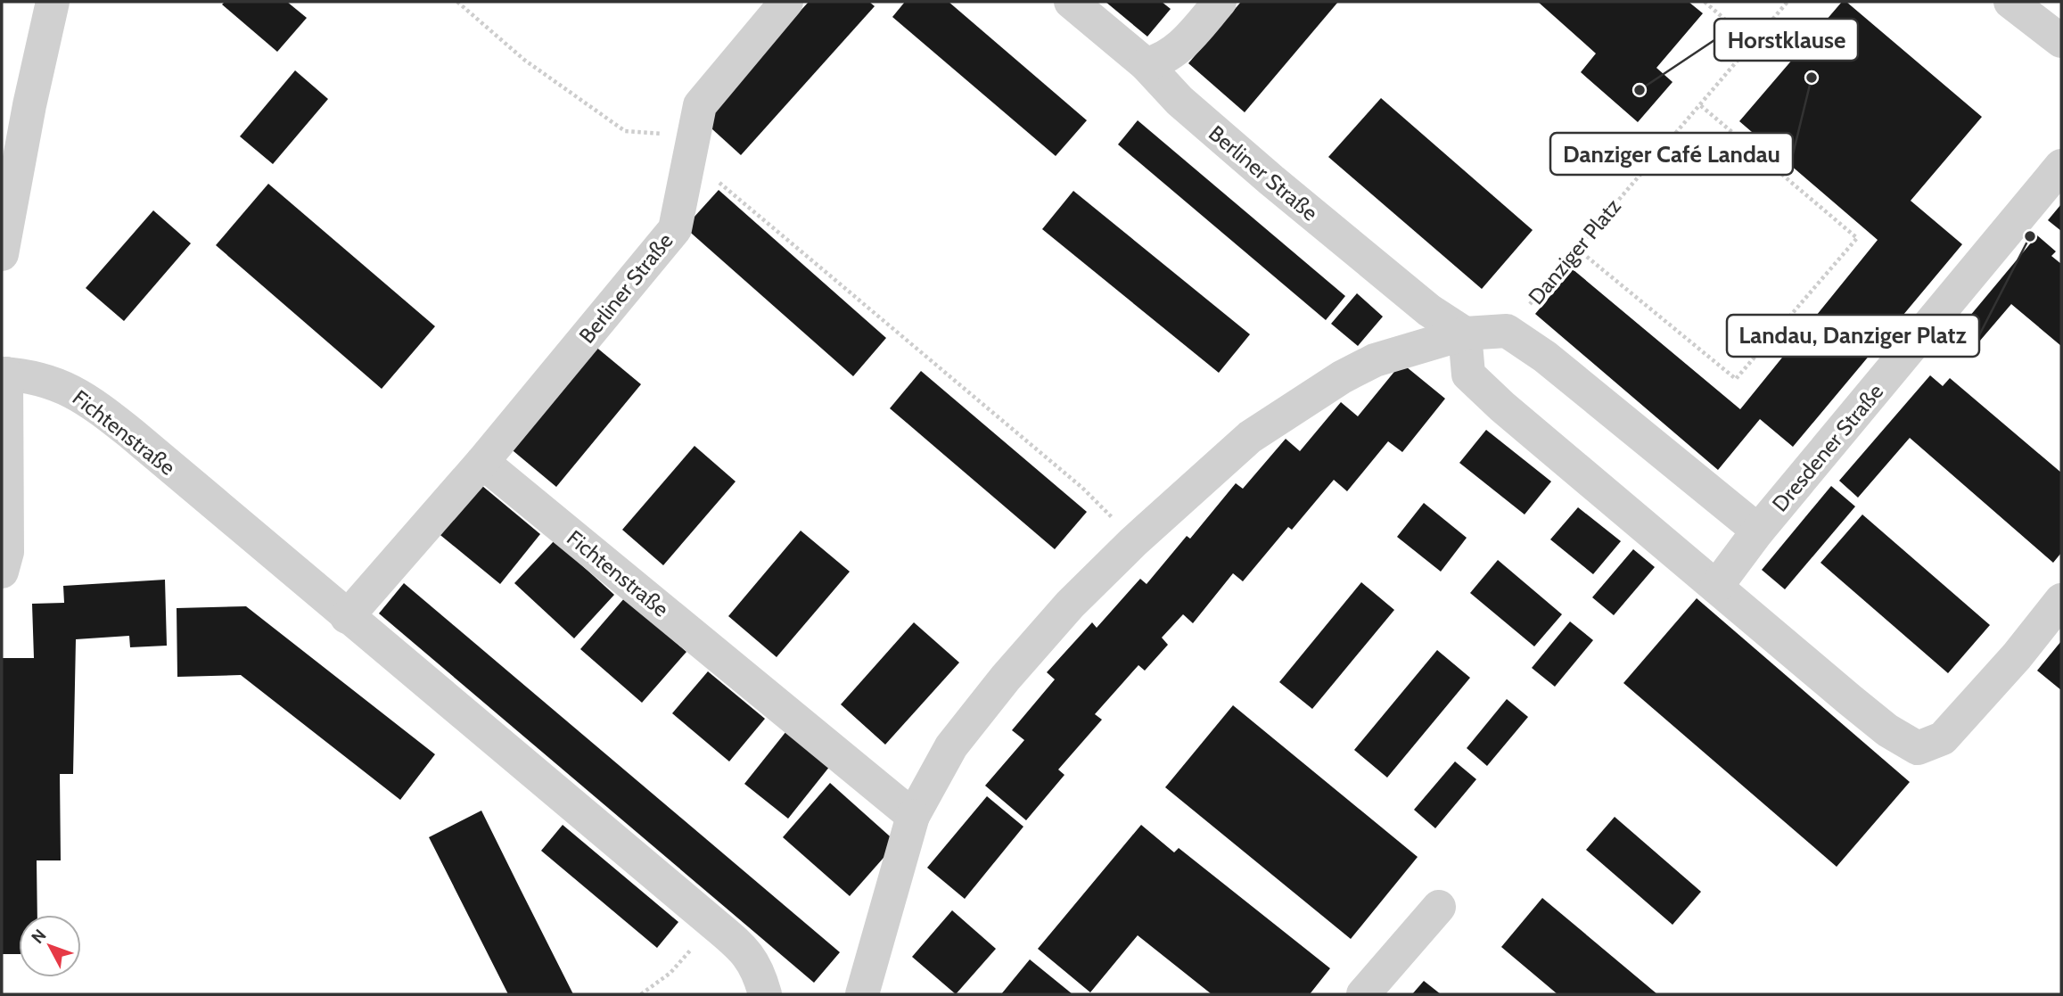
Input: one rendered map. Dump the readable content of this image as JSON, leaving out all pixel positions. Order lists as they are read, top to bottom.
{
  "streets": {
    "street": ["Berliner Straße", "Fichtenstraße", "Dresdener Straße"],
    "path": ["Danziger Platz"]
  },
  "crossings": [
    ["Berliner Straße", "Fichtenstraße"]
  ],
  "places": ["Danziger Café Landau", "Horstklause", "Landau, Danziger Platz"],
  "north": "top left"
}
